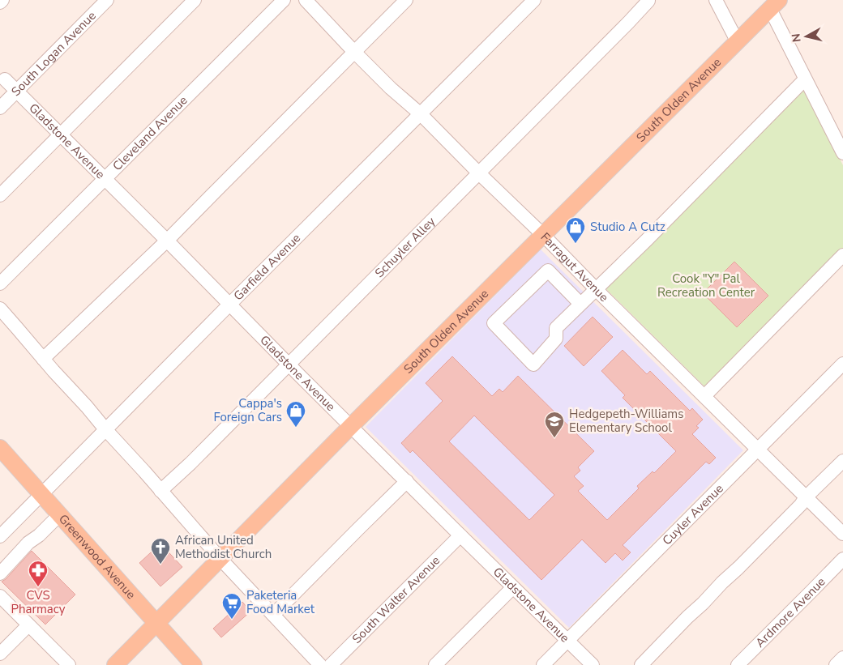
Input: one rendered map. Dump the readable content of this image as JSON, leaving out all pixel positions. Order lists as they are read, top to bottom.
{
  "streets": {
    "main road": ["South Olden Avenue", "Greenwood Avenue"],
    "street": [
      "South Logan Avenue",
      "Cleveland Avenue",
      "Gladstone Avenue",
      "Schuyler Alley",
      "Farragut Avenue",
      "Garfield Avenue",
      "Cuyler Avenue",
      "South Walter Avenue",
      "Ardmore Avenue"
    ]
  },
  "crossings": [
    ["South Logan Avenue", "Gladstone Avenue"],
    ["South Olden Avenue", "Gladstone Avenue"],
    ["South Olden Avenue", "Farragut Avenue"],
    ["South Olden Avenue", "Greenwood Avenue"],
    ["Cleveland Avenue", "Gladstone Avenue"],
    ["Gladstone Avenue", "Schuyler Alley"],
    ["Gladstone Avenue", "Garfield Avenue"],
    ["Gladstone Avenue", "Cuyler Avenue"],
    ["Gladstone Avenue", "South Walter Avenue"],
    ["Schuyler Alley", "Farragut Avenue"],
    ["Farragut Avenue", "Garfield Avenue"],
    ["Farragut Avenue", "Cuyler Avenue"],
    ["Garfield Avenue", "Greenwood Avenue"]
  ],
  "parks": ["Cook \"Y\" Pal Recreation Center"],
  "places": {
    "shop": ["Studio A Cutz", "Cappa's Foreign Cars"],
    "school or university": ["Hedgepeth-Williams Elementary School"],
    "church": ["African United Methodist Church"],
    "pharmacy": ["CVS Pharmacy"],
    "supermarket": ["Paketeria Food Market"]
  },
  "north": "left"
}
